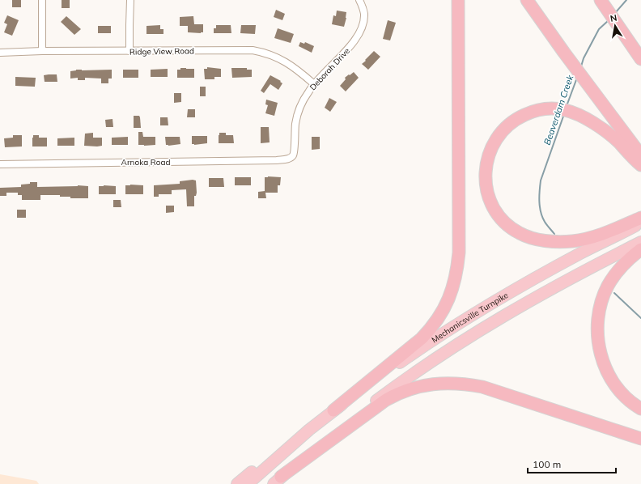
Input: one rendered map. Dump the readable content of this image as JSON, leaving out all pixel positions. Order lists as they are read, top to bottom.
{
  "streets": {
    "highway": ["Mechanicsville Turnpike"],
    "street": ["Ridge View Road", "Deborah Drive", "Arnoka Road"]
  },
  "crossings": [
    ["Ridge View Road", "Deborah Drive"],
    ["Deborah Drive", "Arnoka Road"]
  ],
  "water": ["Beaverdam Creek"],
  "scale_bar": "100 m",
  "north": "top"
}
